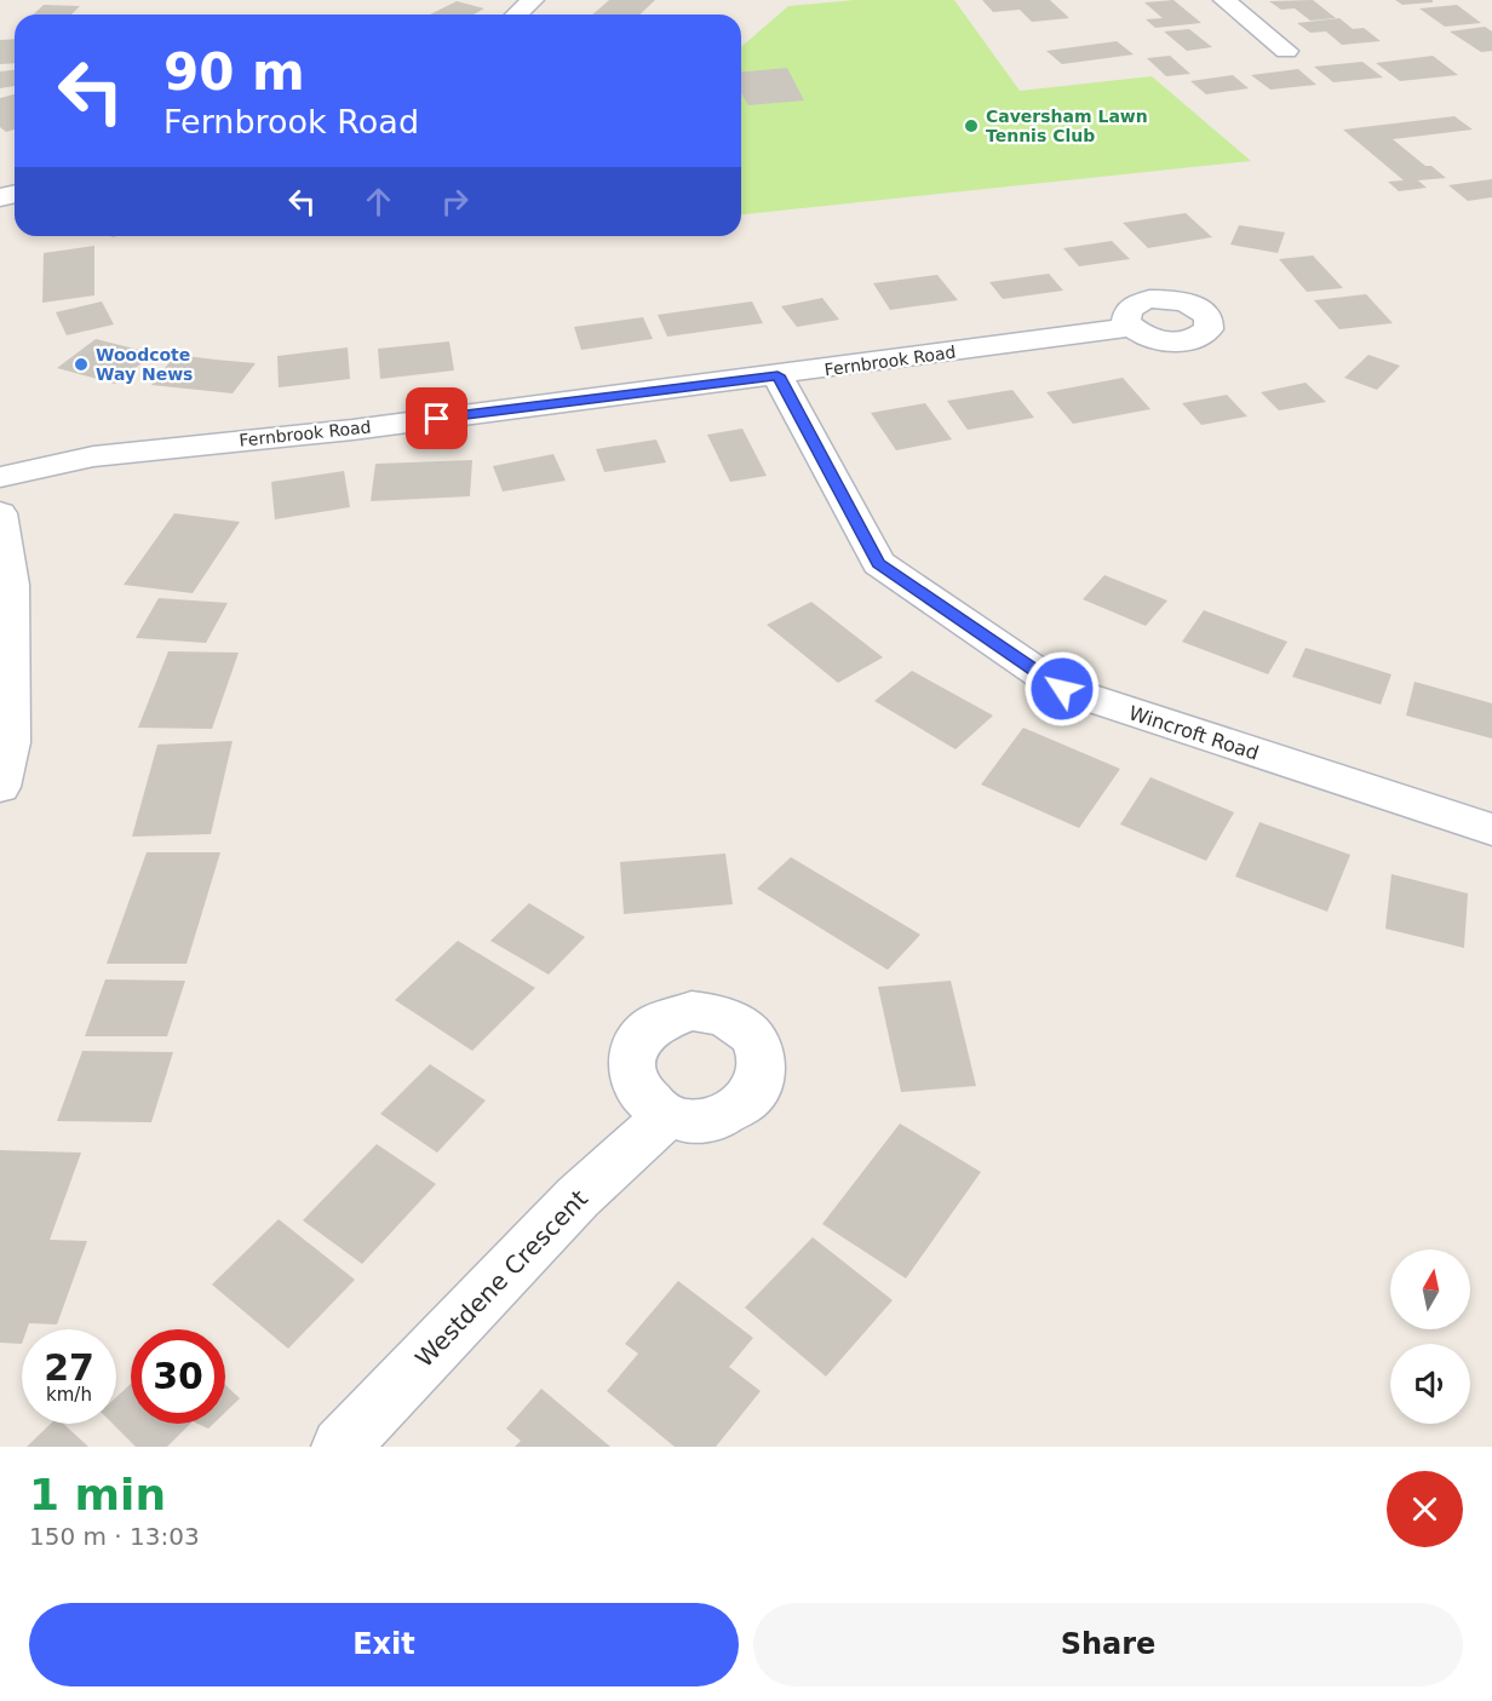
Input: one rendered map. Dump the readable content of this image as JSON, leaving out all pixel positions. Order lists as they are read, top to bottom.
{
  "streets": {
    "street": ["Fernbrook Road", "Wincroft Road", "Westdene Crescent"]
  },
  "crossings": [
    ["Fernbrook Road", "Wincroft Road"]
  ],
  "places": ["Caversham Lawn Tennis Club", "Woodcote Way News"],
  "north": "top",
  "page": {
    "turn": ["90 m", "Fernbrook Road"],
    "speed": "27 km/h",
    "limit": "30",
    "heading": ["1 min", "150 m · 13:03"],
    "buttons": ["Exit", "Share"]
  }
}
